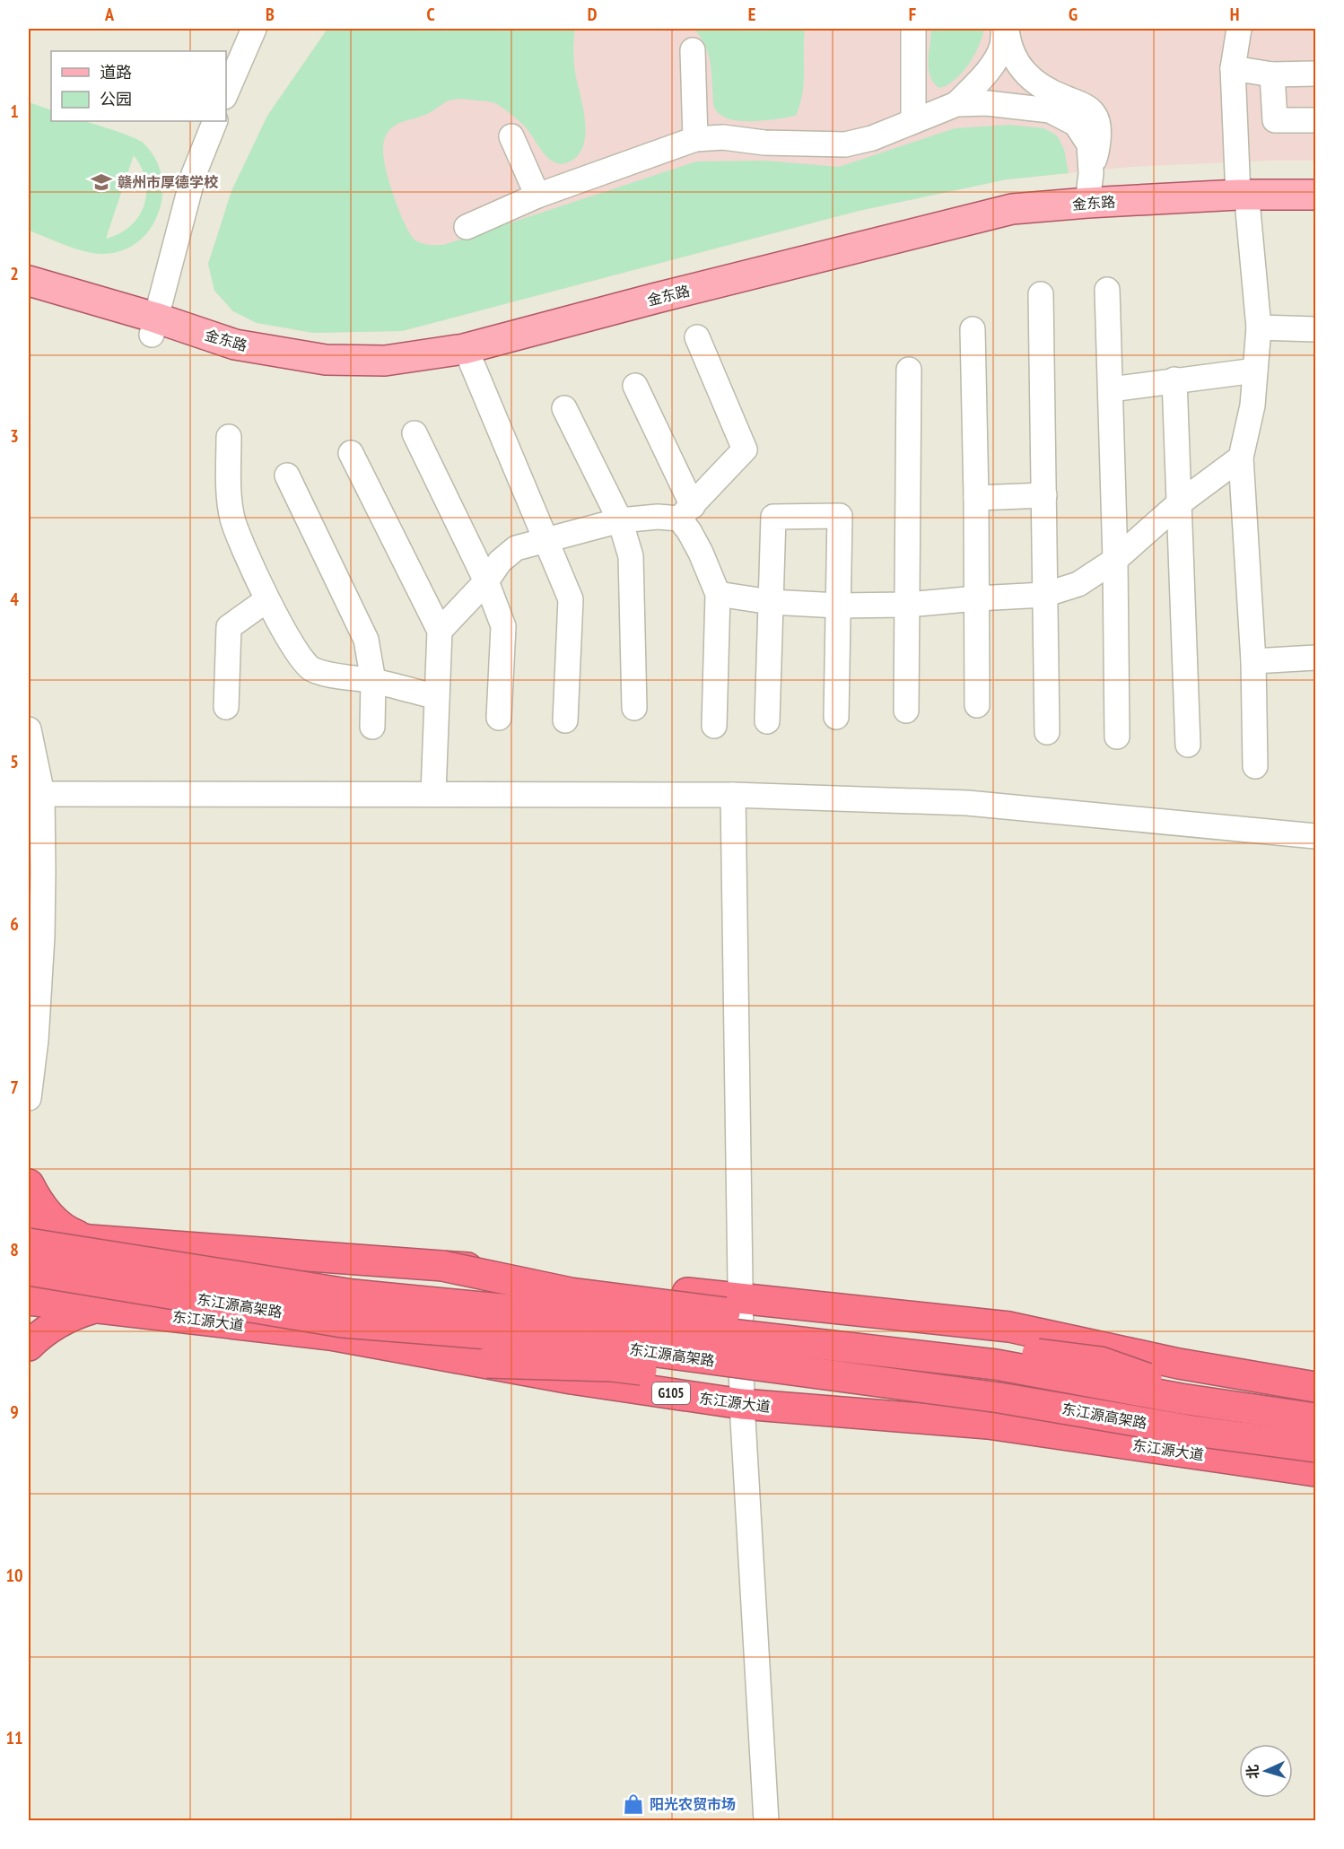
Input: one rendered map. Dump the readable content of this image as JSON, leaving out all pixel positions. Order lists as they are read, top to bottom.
{
  "streets": {
    "highway": ["东江源高架路", "东江源大道", "G105"],
    "main road": ["金东路"]
  },
  "places": {
    "school or university": ["赣州市厚德学校"],
    "shop": ["阳光农贸市场"]
  },
  "legend": ["道路", "公园"],
  "north": "left",
  "grid": {
    "columns": [
      "A",
      "B",
      "C",
      "D",
      "E",
      "F",
      "G",
      "H"
    ],
    "rows": [
      "1",
      "2",
      "3",
      "4",
      "5",
      "6",
      "7",
      "8",
      "9",
      "10",
      "11"
    ]
  }
}
